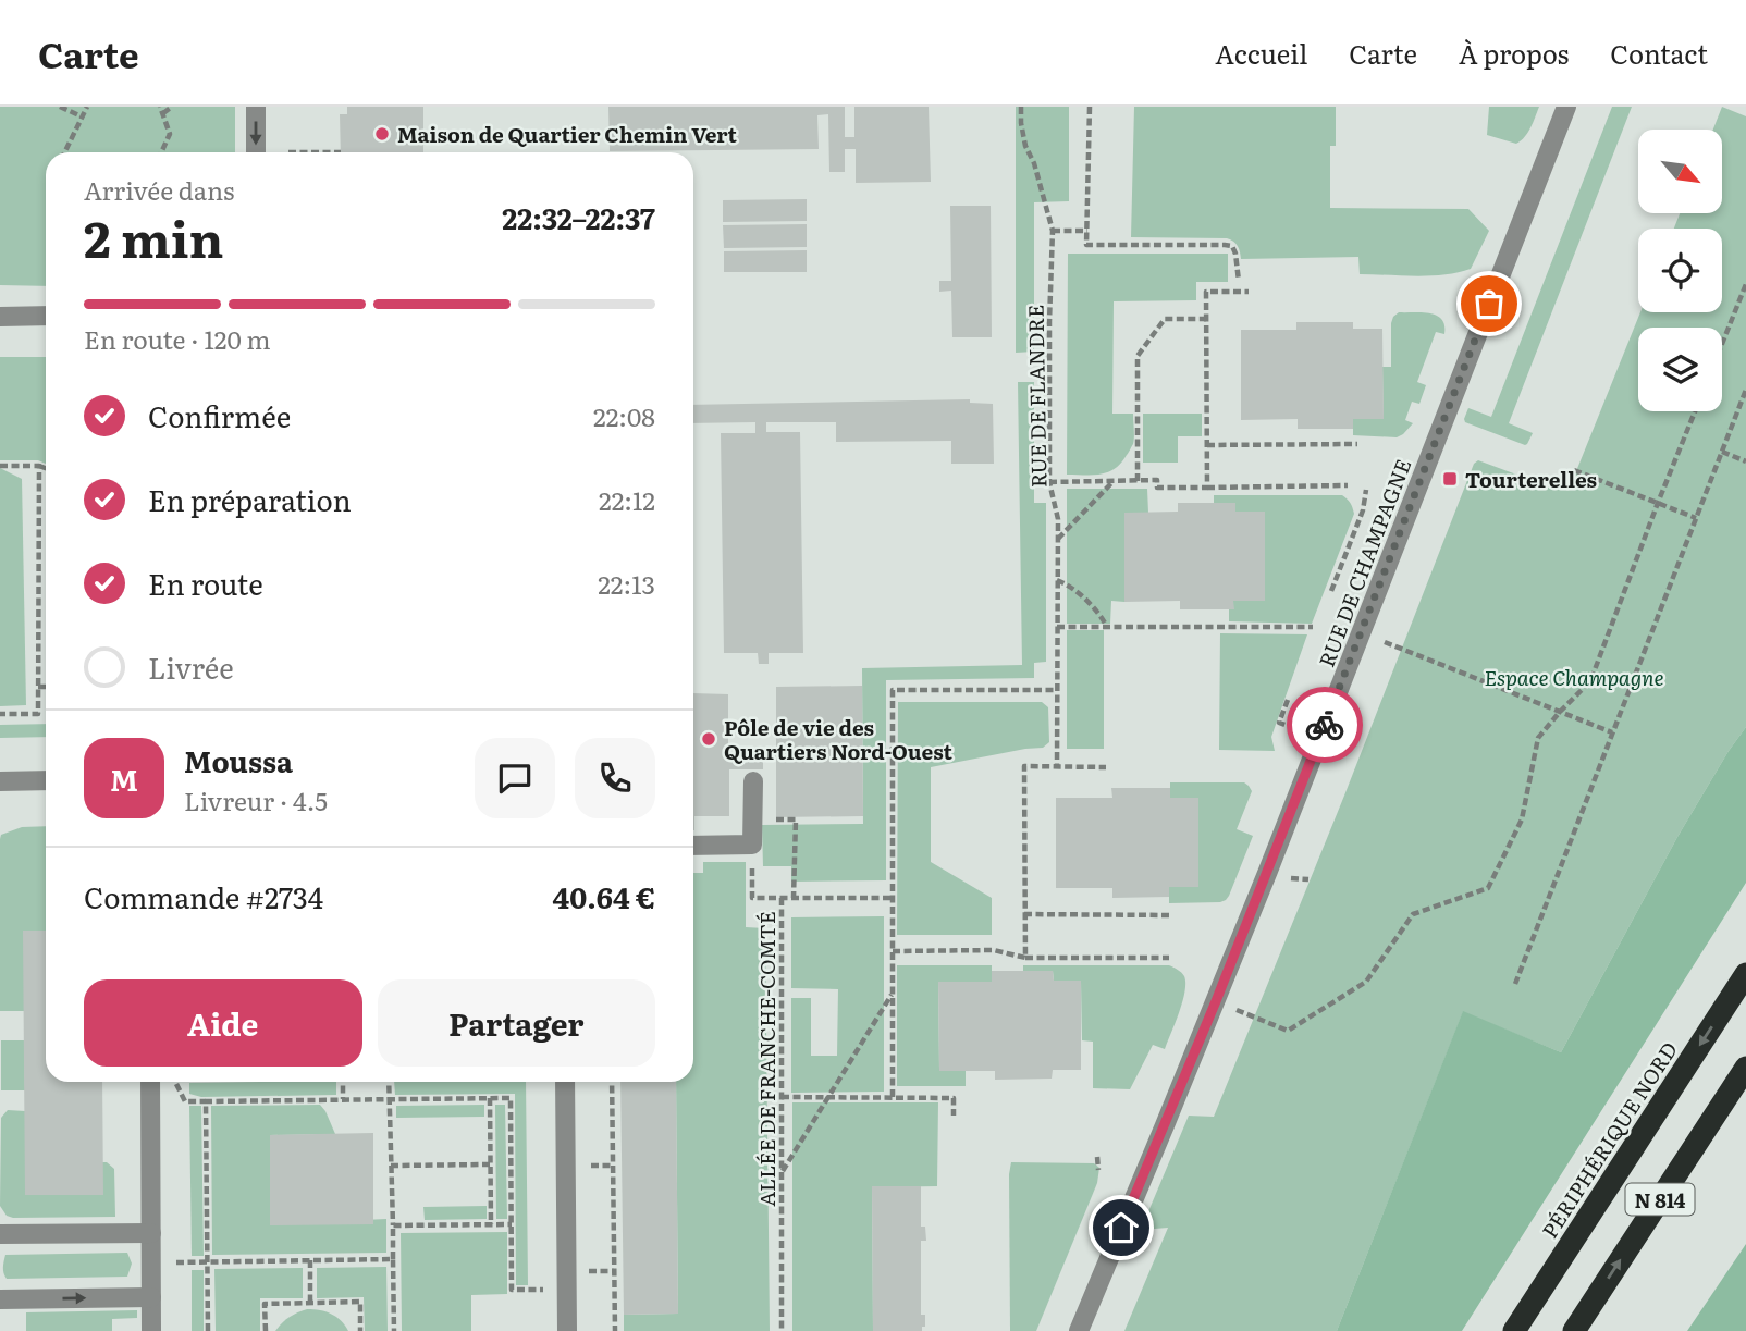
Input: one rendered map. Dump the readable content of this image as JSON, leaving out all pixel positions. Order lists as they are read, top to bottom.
{
  "streets": {
    "highway": ["PÉRIPHÉRIQUE NORD", "N 814"],
    "street": ["RUE DE CHAMPAGNE"],
    "path": ["RUE DE FLANDRE", "ALLÉE DE FRANCHE-COMTÉ"]
  },
  "parks": ["Espace Champagne"],
  "places": {
    "other": ["Maison de Quartier Chemin Vert", "Pôle de vie des Quartiers Nord-Ouest"],
    "transit": ["Tourterelles"]
  },
  "north": "bottom right",
  "page": {
    "header": "Carte",
    "nav": [
      "Accueil",
      "Carte",
      "À propos",
      "Contact"
    ],
    "heading": ["2 min", "Arrivée dans", "22:32–22:37"],
    "panel": [
      "Moussa",
      "Livreur · 4.5",
      "Commande #2734",
      "40.64 €"
    ],
    "bar": "En route · 120 m",
    "list": [
      ["Confirmée", "22:08"],
      ["En préparation", "22:12"],
      ["En route", "22:13"],
      "Livrée"
    ],
    "round": "M",
    "buttons": ["Aide", "Partager"]
  }
}
